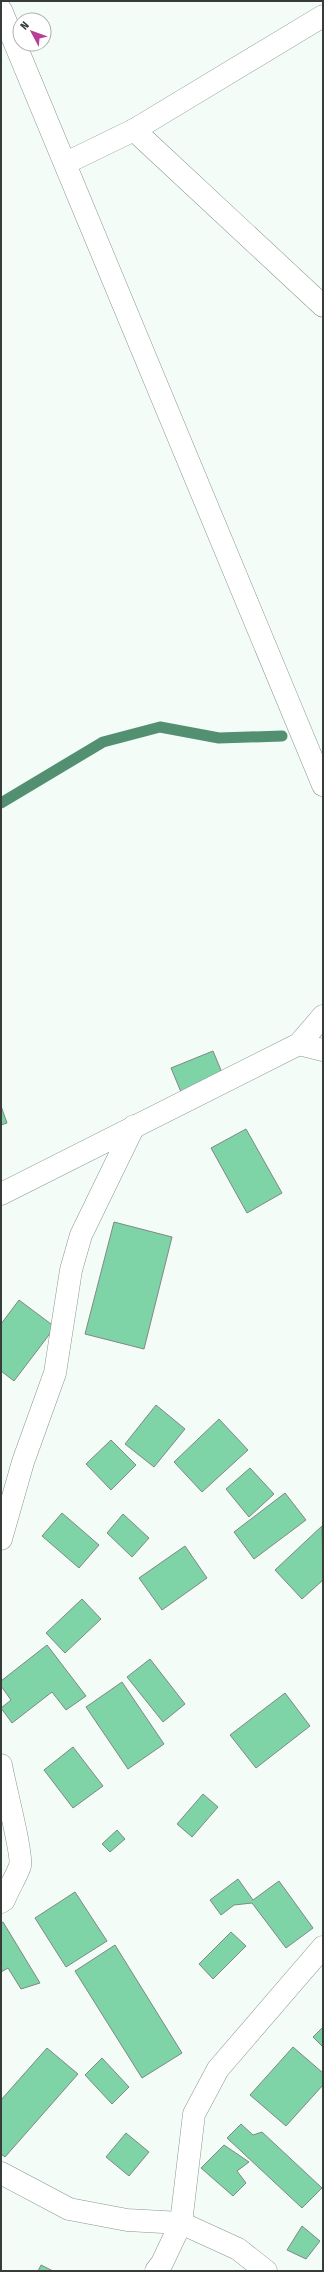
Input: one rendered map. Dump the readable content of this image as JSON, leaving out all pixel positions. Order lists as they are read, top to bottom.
{
  "north": "top left"
}
